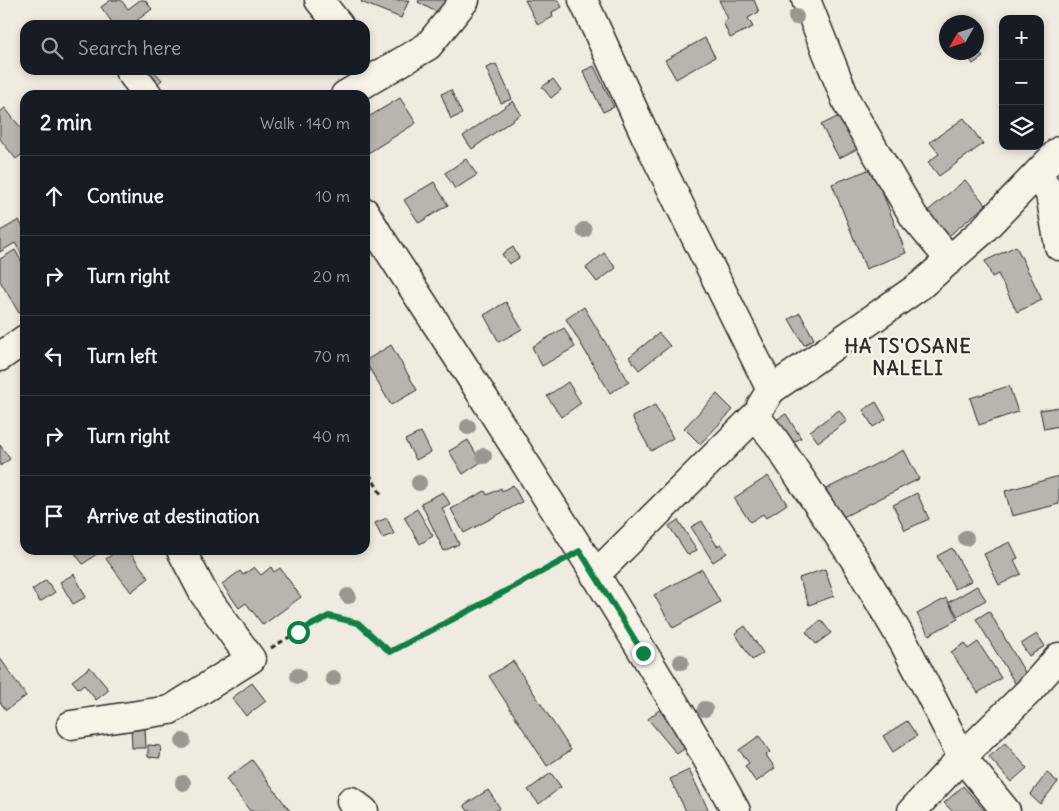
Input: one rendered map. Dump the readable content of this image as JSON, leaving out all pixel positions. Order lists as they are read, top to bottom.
{
  "districts": ["HA TS'OSANE NALELI"],
  "north": "bottom left",
  "page": {
    "map_buttons": ["+", "−"],
    "search": "Search here",
    "heading": ["2 min", "Walk · 140 m"],
    "list": [
      ["Continue", "10 m"],
      ["Turn right", "20 m"],
      ["Turn left", "70 m"],
      ["Turn right", "40 m"],
      "Arrive at destination"
    ]
  }
}
